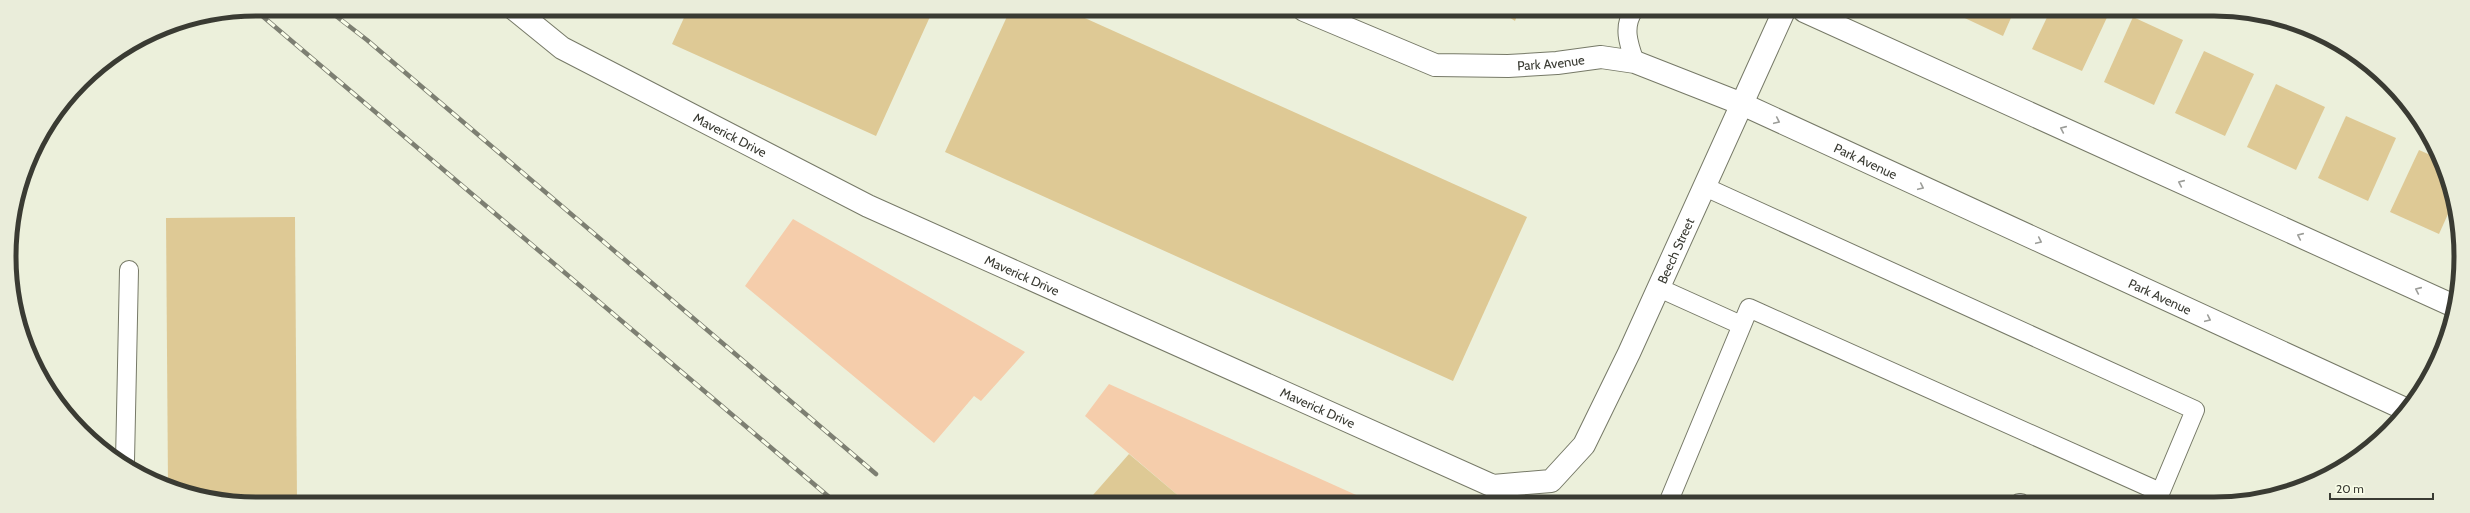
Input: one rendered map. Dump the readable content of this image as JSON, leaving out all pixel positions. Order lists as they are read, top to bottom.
{
  "streets": {
    "street": ["Park Avenue", "Maverick Drive", "Beech Street"]
  },
  "crossings": [
    ["Park Avenue", "Beech Street"],
    ["Maverick Drive", "Beech Street"]
  ],
  "scale_bar": "20 m"
}
